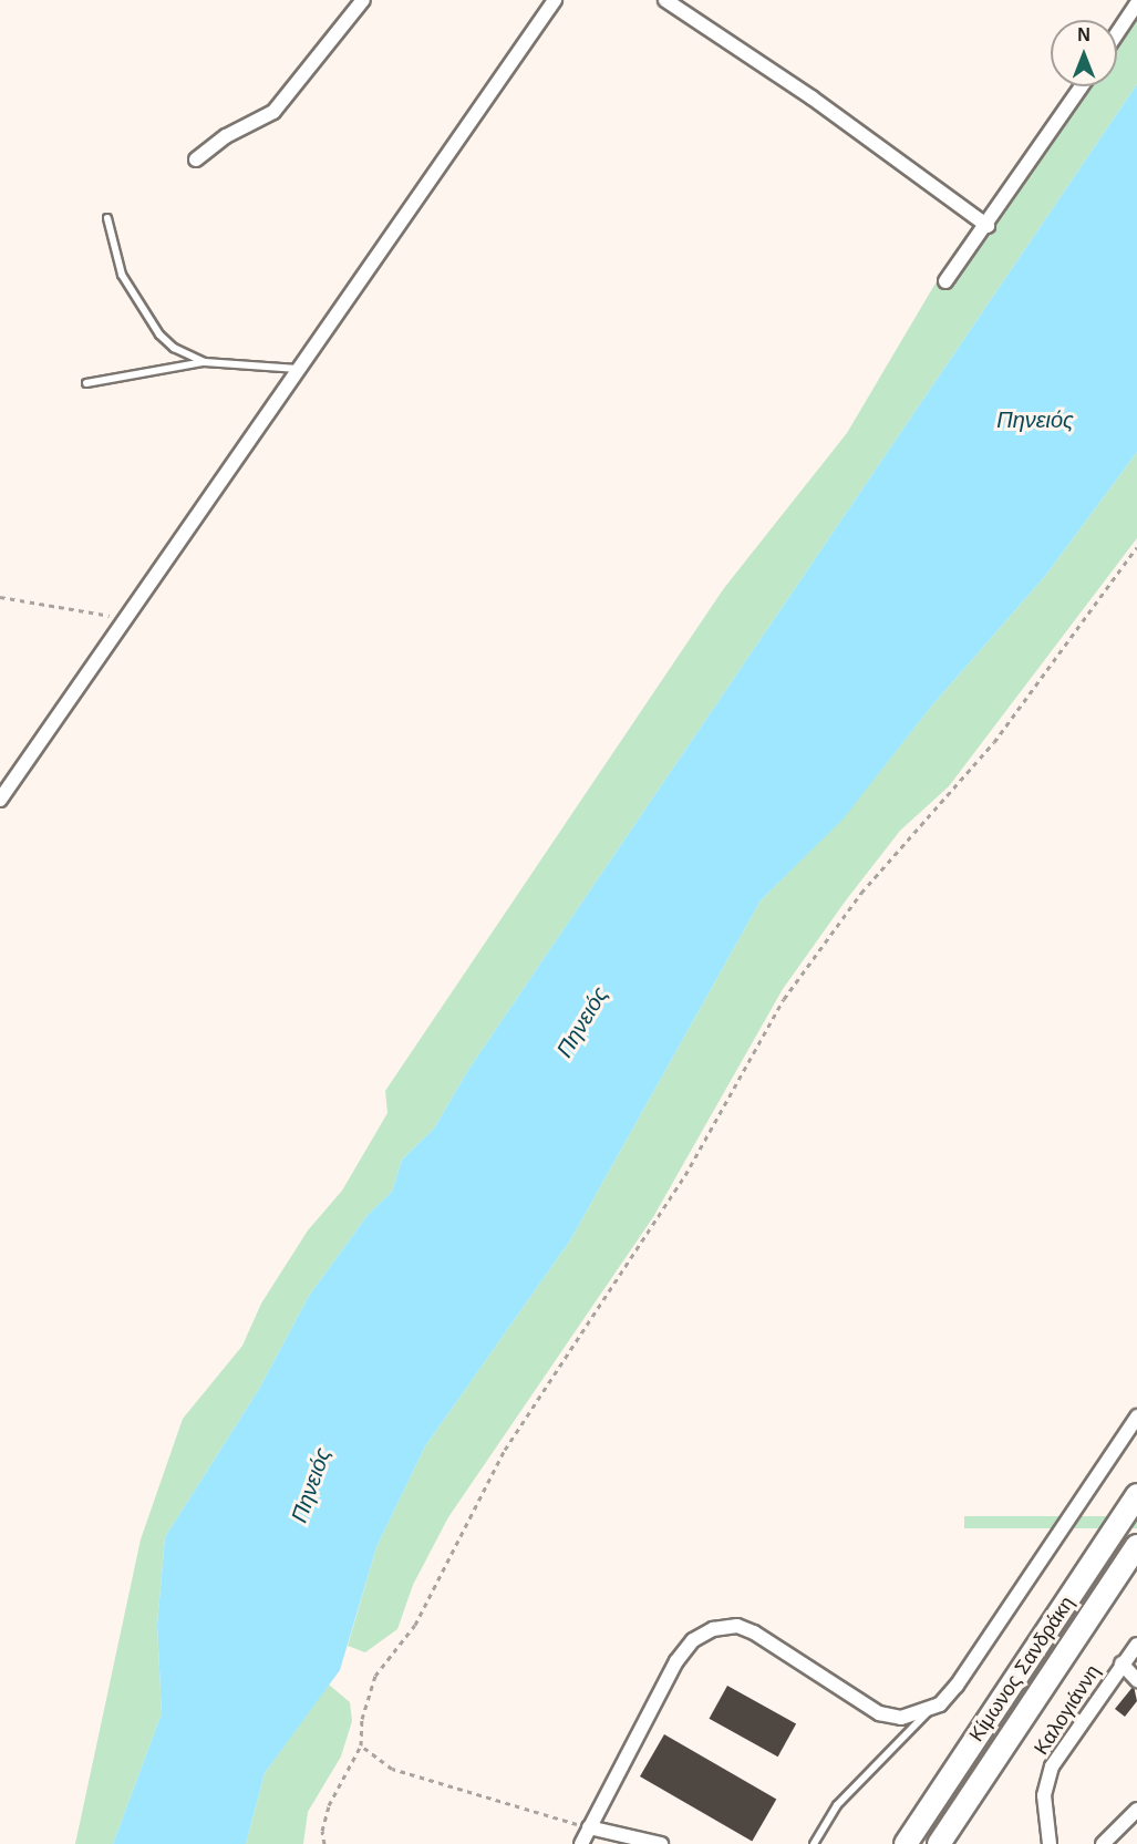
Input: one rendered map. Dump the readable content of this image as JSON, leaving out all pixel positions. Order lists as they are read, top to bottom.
{
  "streets": {
    "highway": ["Κίμωνος Σανδράκη"],
    "street": ["Καλογιάννη"]
  },
  "water": ["Πηνειός"],
  "north": "top"
}
